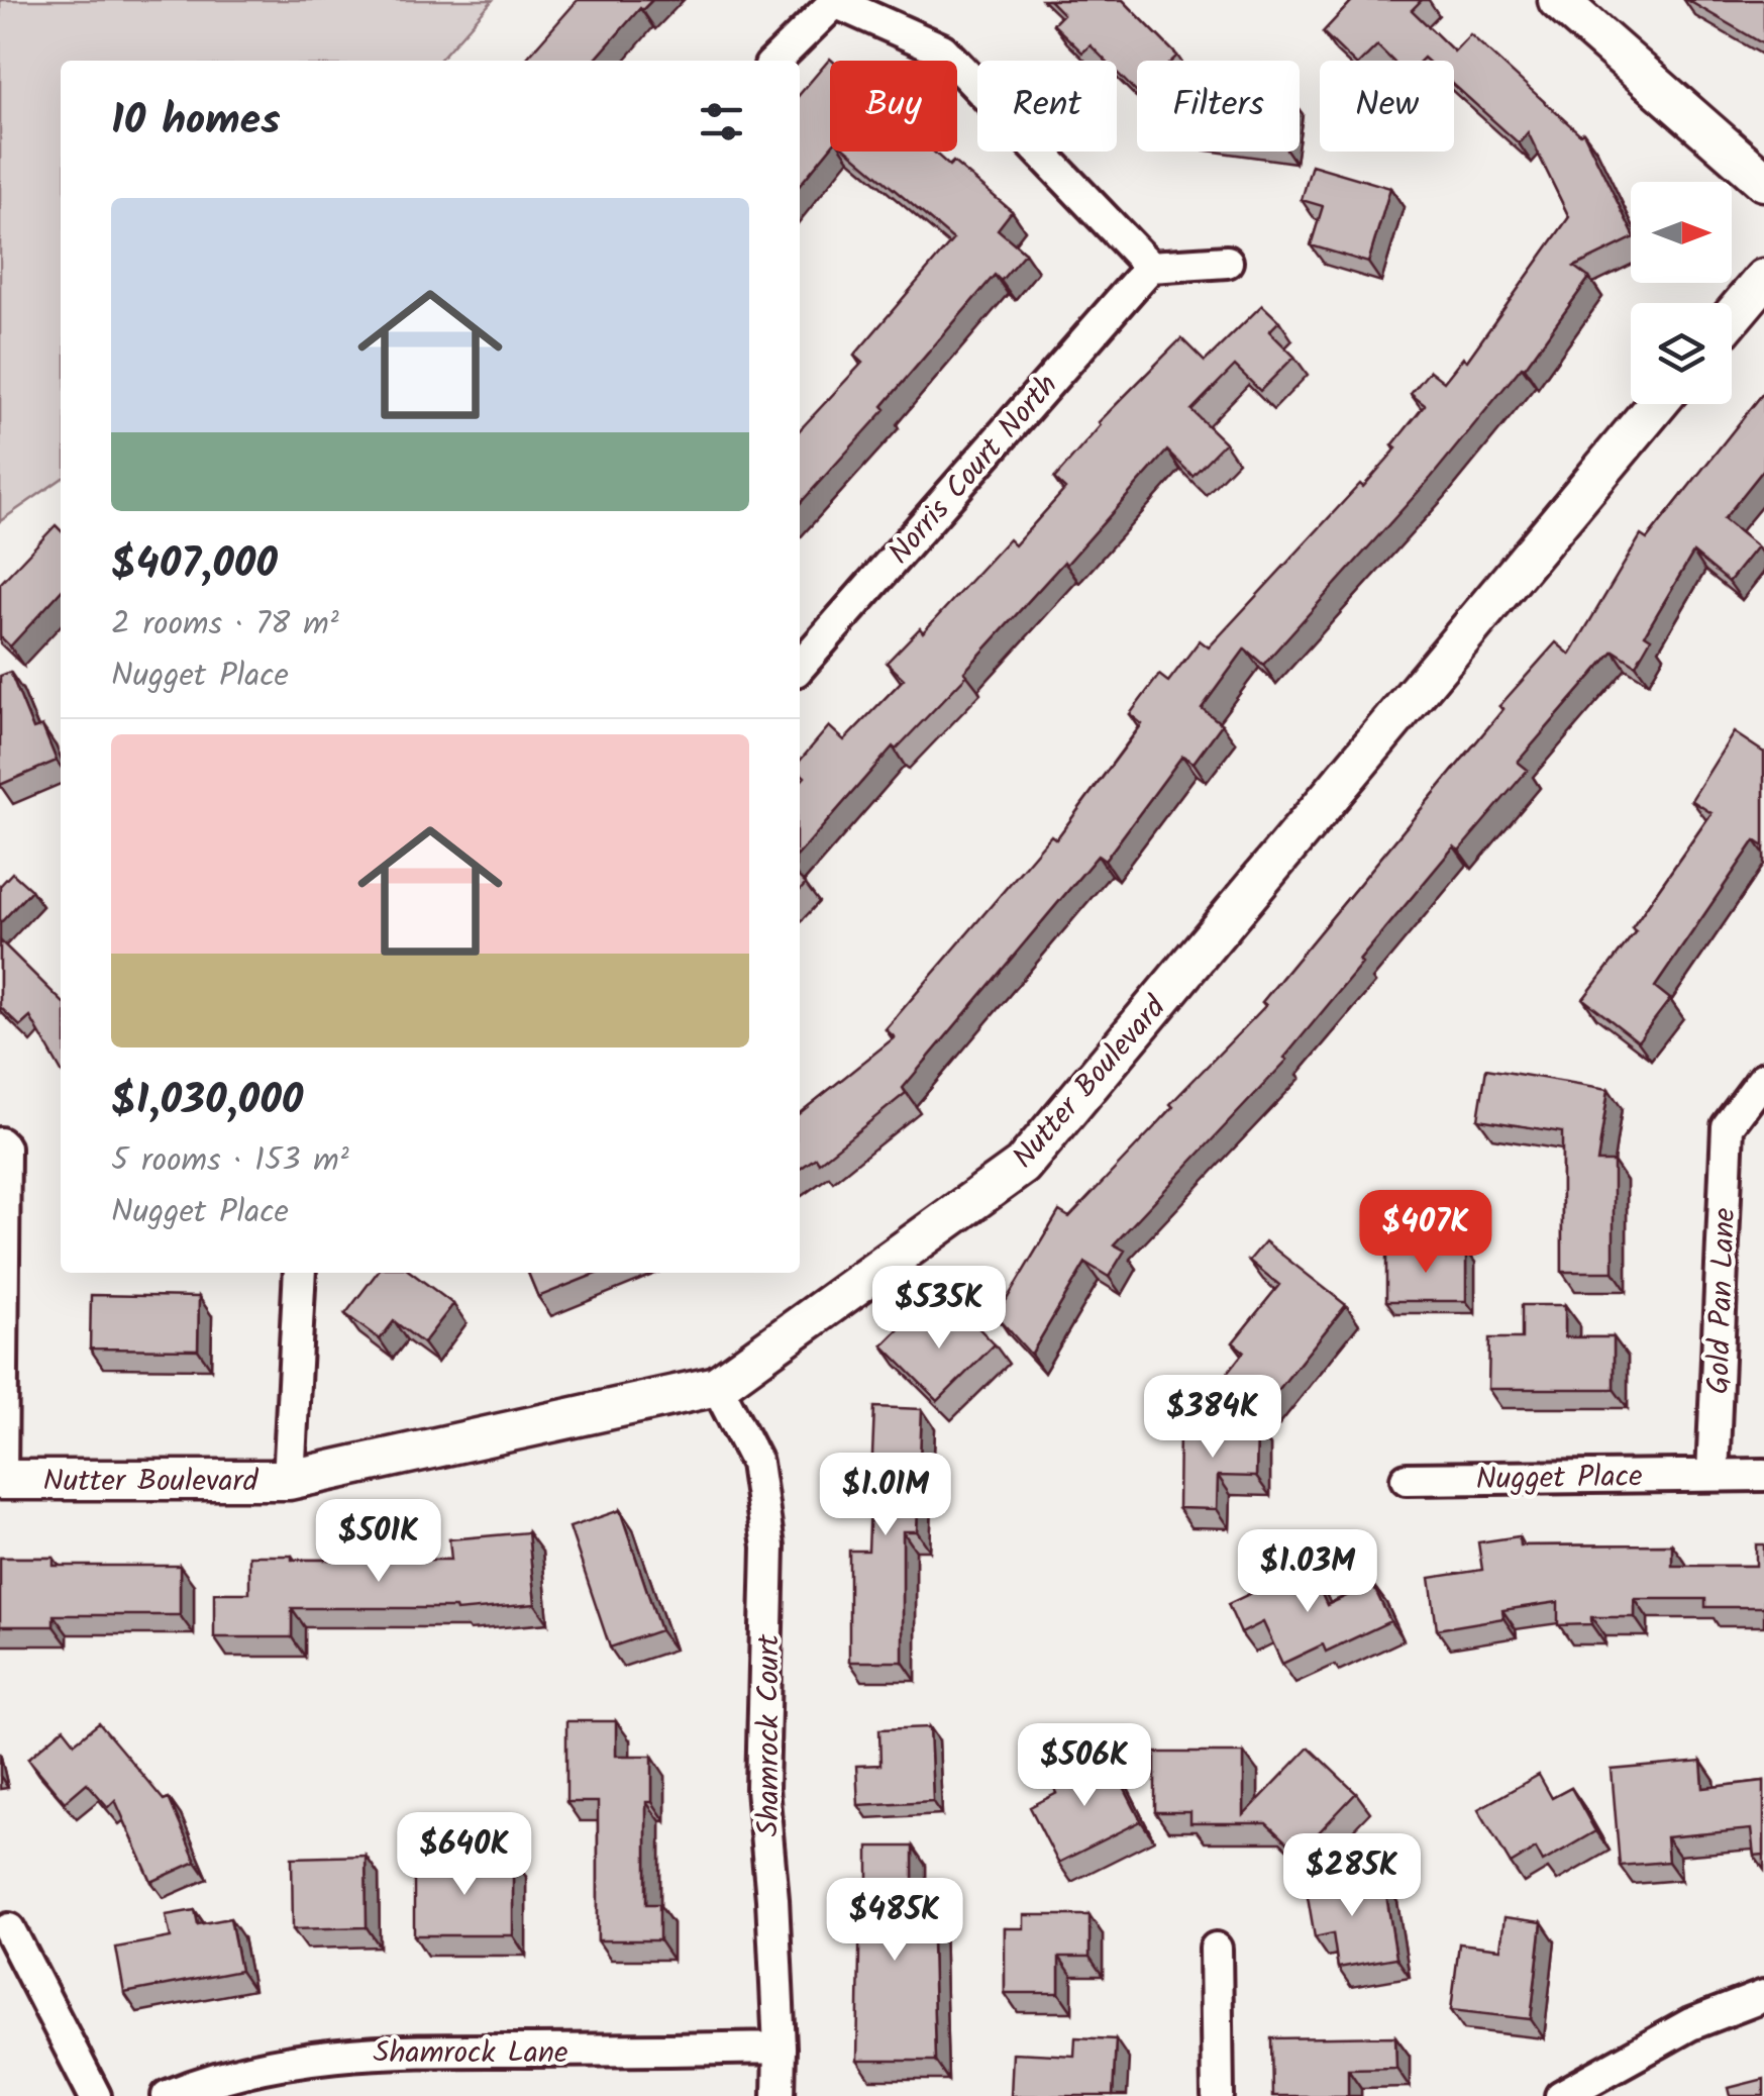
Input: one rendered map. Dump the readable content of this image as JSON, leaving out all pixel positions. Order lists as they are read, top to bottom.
{
  "streets": {
    "street": [
      "Norris Court North",
      "Nutter Boulevard",
      "Gold Pan Lane",
      "Nugget Place",
      "Shamrock Court",
      "Shamrock Lane"
    ]
  },
  "crossings": [
    ["Nutter Boulevard", "Shamrock Court"],
    ["Gold Pan Lane", "Nugget Place"],
    ["Shamrock Court", "Shamrock Lane"]
  ],
  "north": "right",
  "page": {
    "chip": [
      "Buy",
      "Rent",
      "Filters",
      "New"
    ],
    "heading": "10 homes",
    "list": [
      {
        "name": "$407,000",
        "note": "2 rooms · 78 m² · Nugget Place"
      },
      {
        "name": "$1,030,000",
        "note": "5 rooms · 153 m² · Nugget Place"
      }
    ],
    "price": [
      "$407K",
      "$535K",
      "$384K",
      "$1.01M",
      "$501K",
      "$1.03M",
      "$506K",
      "$640K",
      "$285K",
      "$485K"
    ]
  }
}
